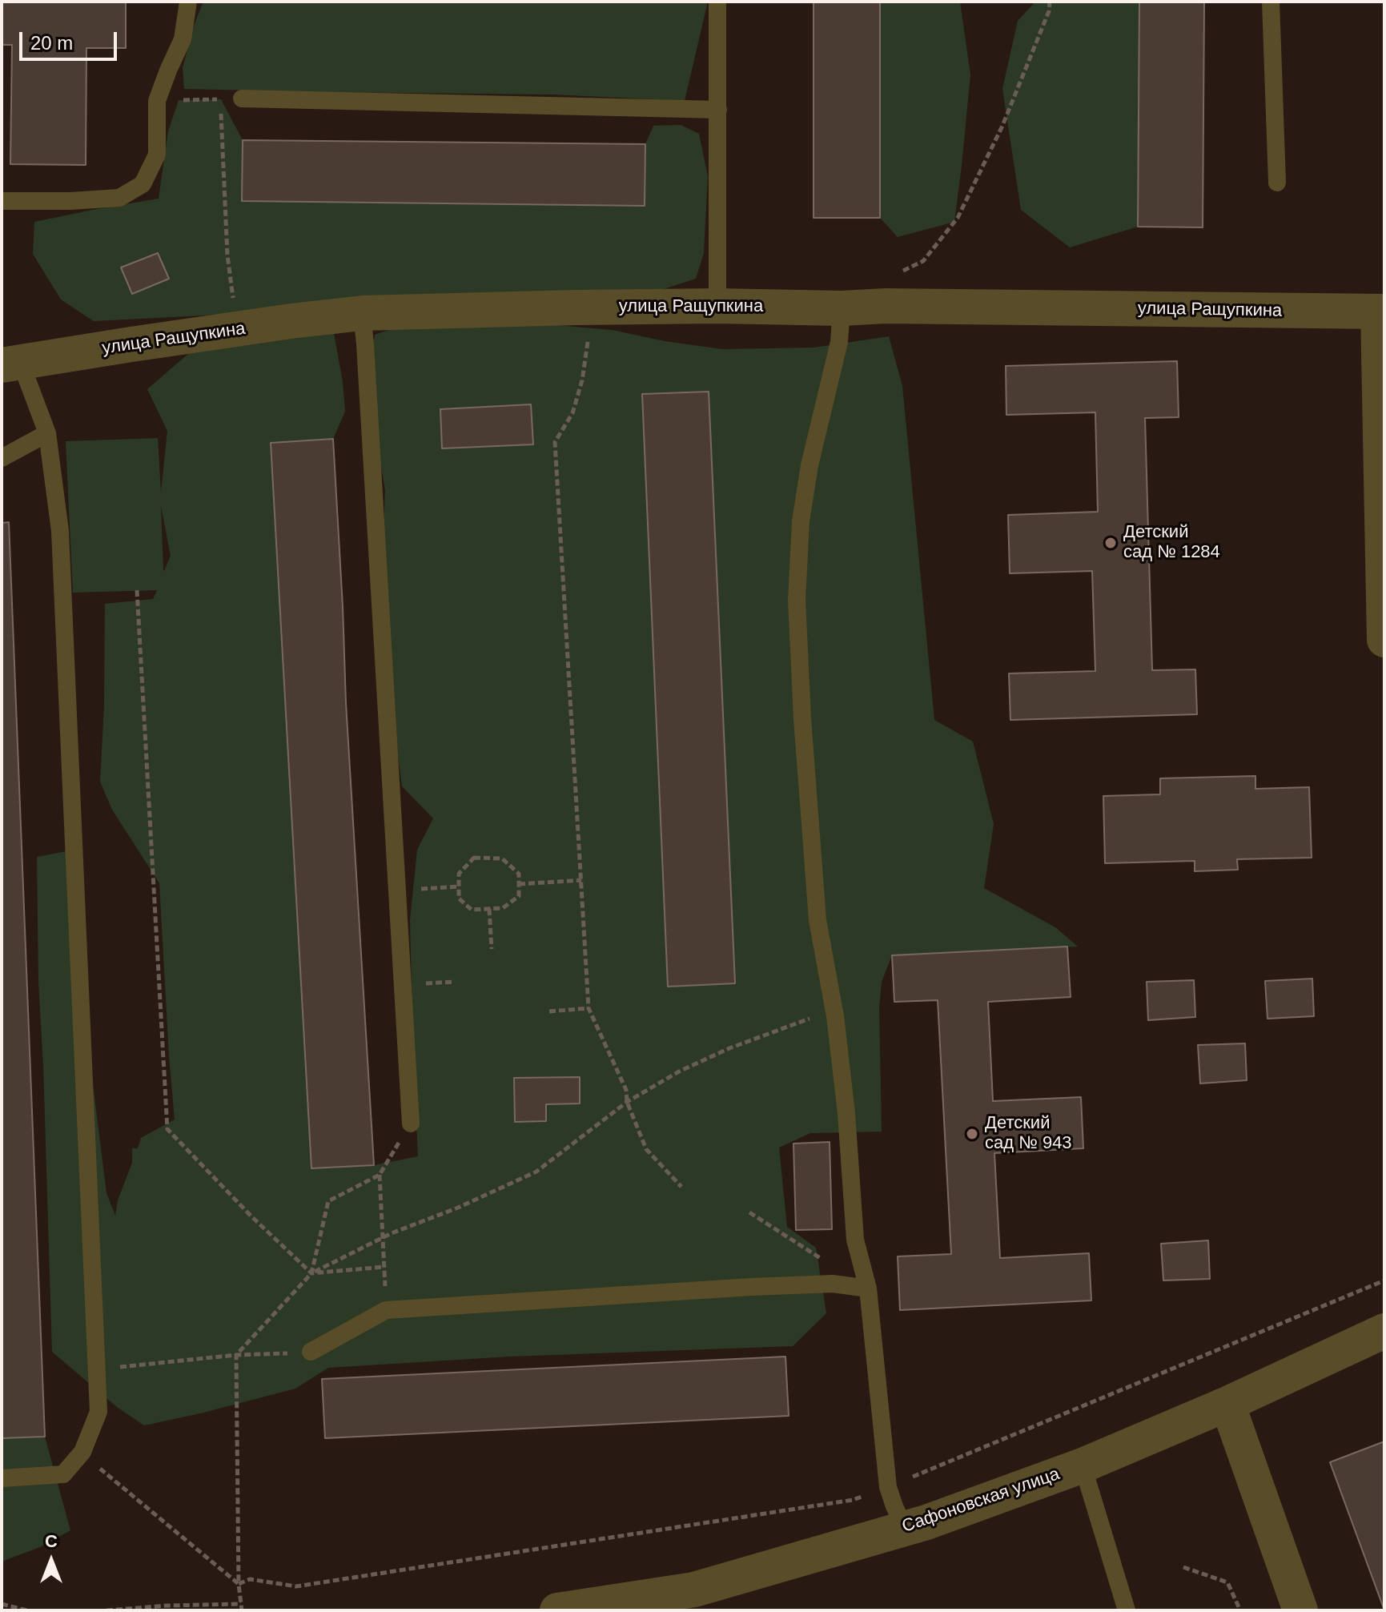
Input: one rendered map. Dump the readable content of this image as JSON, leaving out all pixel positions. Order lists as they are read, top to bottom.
{
  "streets": {
    "street": ["улица Ращупкина", "Сафоновская улица"]
  },
  "places": ["Детский сад № 1284", "Детский сад № 943"],
  "scale_bar": "20 m",
  "north": "top"
}
